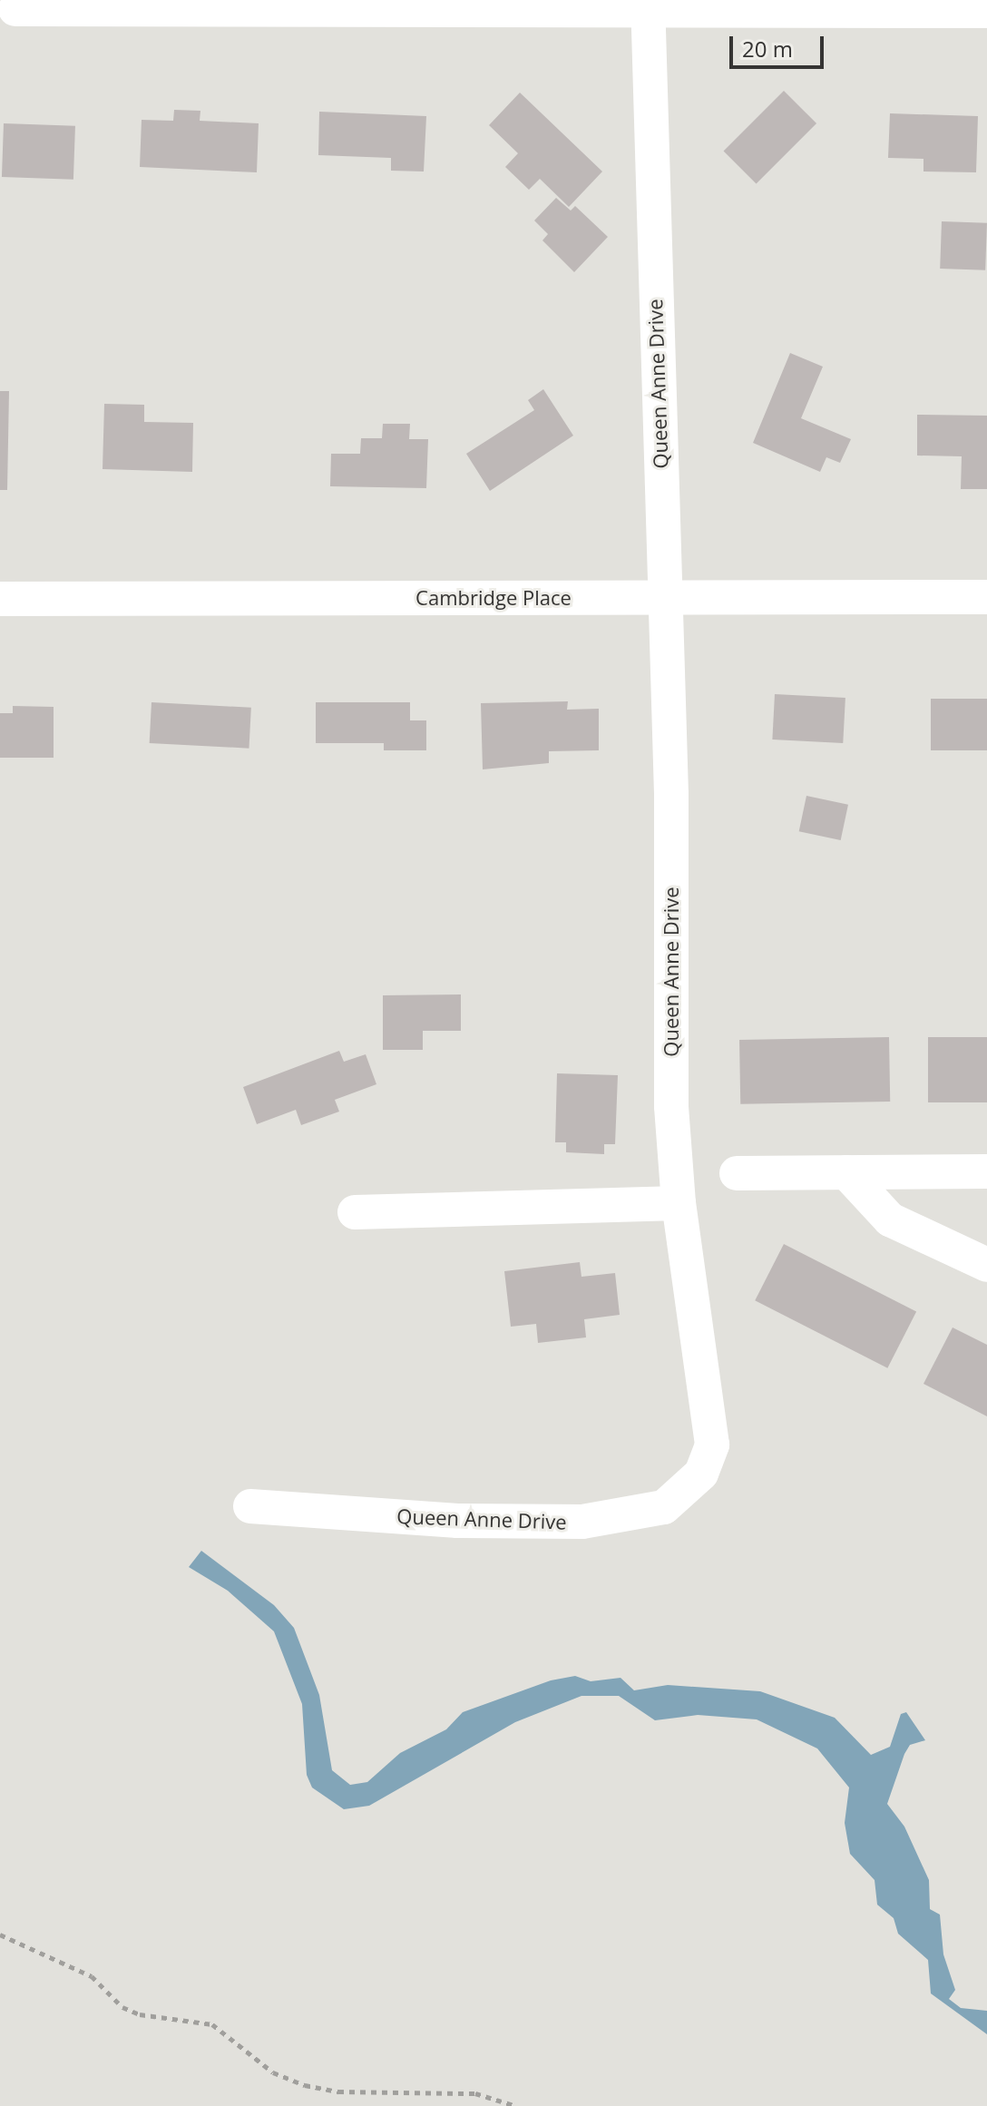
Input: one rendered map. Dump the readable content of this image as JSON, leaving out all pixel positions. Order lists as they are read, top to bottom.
{
  "streets": {
    "street": ["Queen Anne Drive", "Cambridge Place"]
  },
  "crossings": [
    ["Queen Anne Drive", "Cambridge Place"]
  ],
  "scale_bar": "20 m"
}
